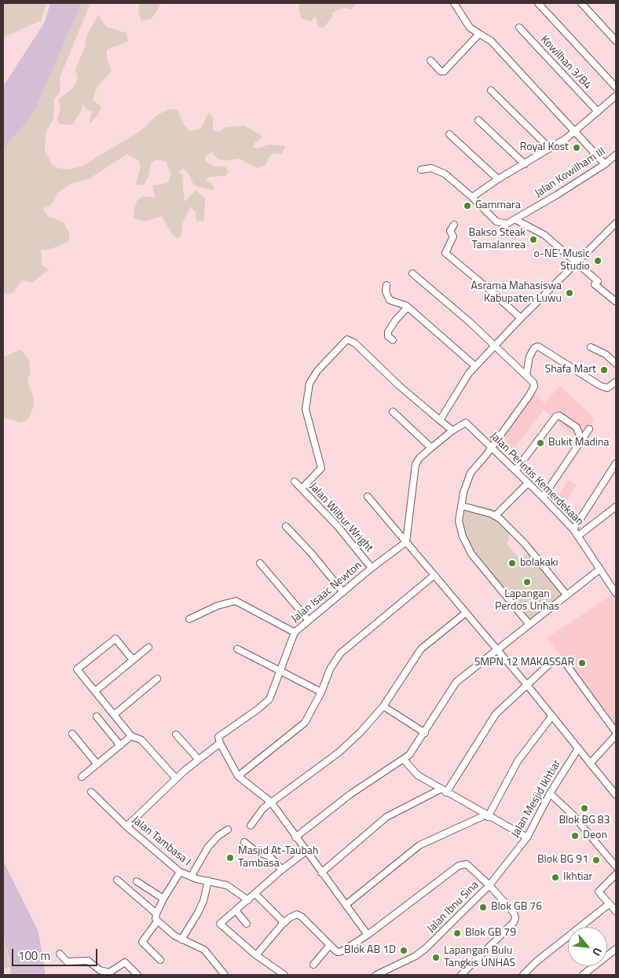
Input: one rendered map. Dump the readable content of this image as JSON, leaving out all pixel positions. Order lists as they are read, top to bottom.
{
  "streets": {
    "street": [
      "Kowilhan 3/B4",
      "Jalan Kowilham III",
      "Jalan Perintis Kemerdekaan",
      "Jalan Wilbur Wright",
      "Jalan Isaac Newton",
      "Jalan Mesjid Ikhtiar",
      "Jalan Tambasa I",
      "Jalan Ibnu Sina"
    ]
  },
  "crossings": [
    ["Jalan Wilbur Wright", "Jalan Isaac Newton"],
    ["Jalan Isaac Newton", "Jalan Tambasa I"],
    ["Jalan Mesjid Ikhtiar", "Jalan Ibnu Sina"]
  ],
  "places": [
    "Royal Kost",
    "Gammara",
    "Bakso Steak Tamalanrea",
    "o-NE' Music Studio",
    "Asrama Mahasiswa Kabupaten Luwu",
    "Shafa Mart",
    "Bukit Madina",
    "bolakaki",
    "Lapangan Perdos Unhas",
    "SMPN 12 MAKASSAR",
    "Blok BG 83",
    "Deon",
    "Masjid At-Taubah Tambasa",
    "Blok BG 91",
    "Ikhtiar",
    "Blok GB 76",
    "Blok GB 79",
    "Blok AB 1D",
    "Lapangan Bulu Tangkis UNHAS"
  ],
  "scale_bar": "100 m",
  "north": "bottom right"
}
